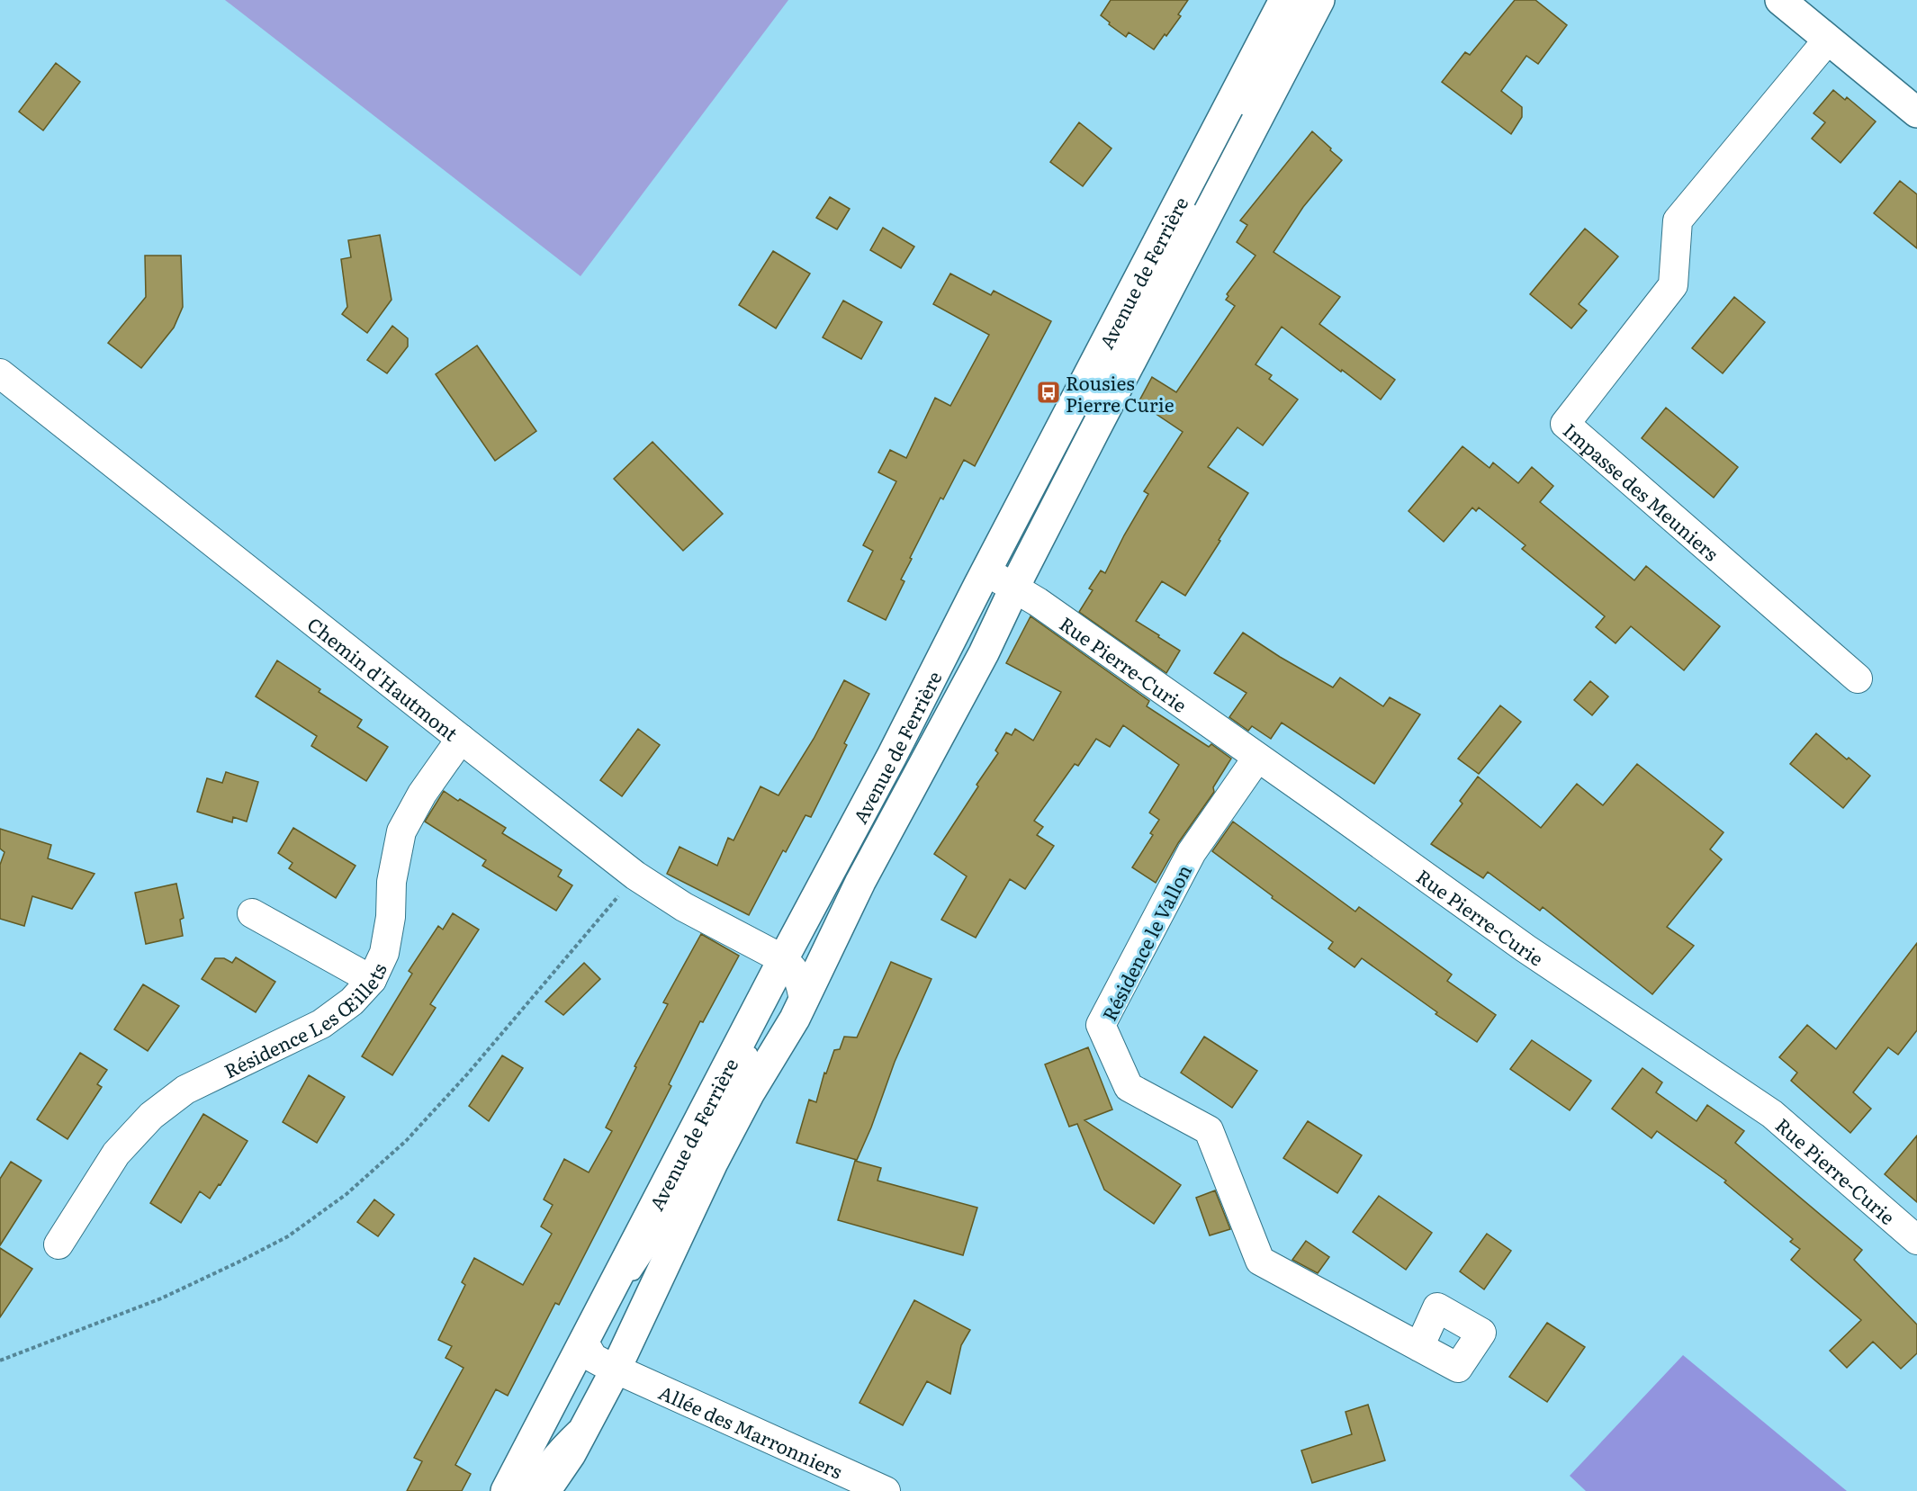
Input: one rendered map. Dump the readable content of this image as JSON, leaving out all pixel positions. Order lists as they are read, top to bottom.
{
  "streets": {
    "main road": ["Avenue de Ferrière"],
    "street": [
      "Impasse des Meuniers",
      "Rue Pierre-Curie",
      "Chemin d'Hautmont",
      "Résidence le Vallon",
      "Résidence Les Œillets",
      "Allée des Marronniers"
    ]
  },
  "crossings": [
    ["Avenue de Ferrière", "Rue Pierre-Curie"],
    ["Avenue de Ferrière", "Chemin d'Hautmont"],
    ["Avenue de Ferrière", "Allée des Marronniers"],
    ["Rue Pierre-Curie", "Résidence le Vallon"],
    ["Chemin d'Hautmont", "Résidence Les Œillets"]
  ],
  "places": {
    "bus stop": ["Rousies Pierre Curie"]
  }
}
